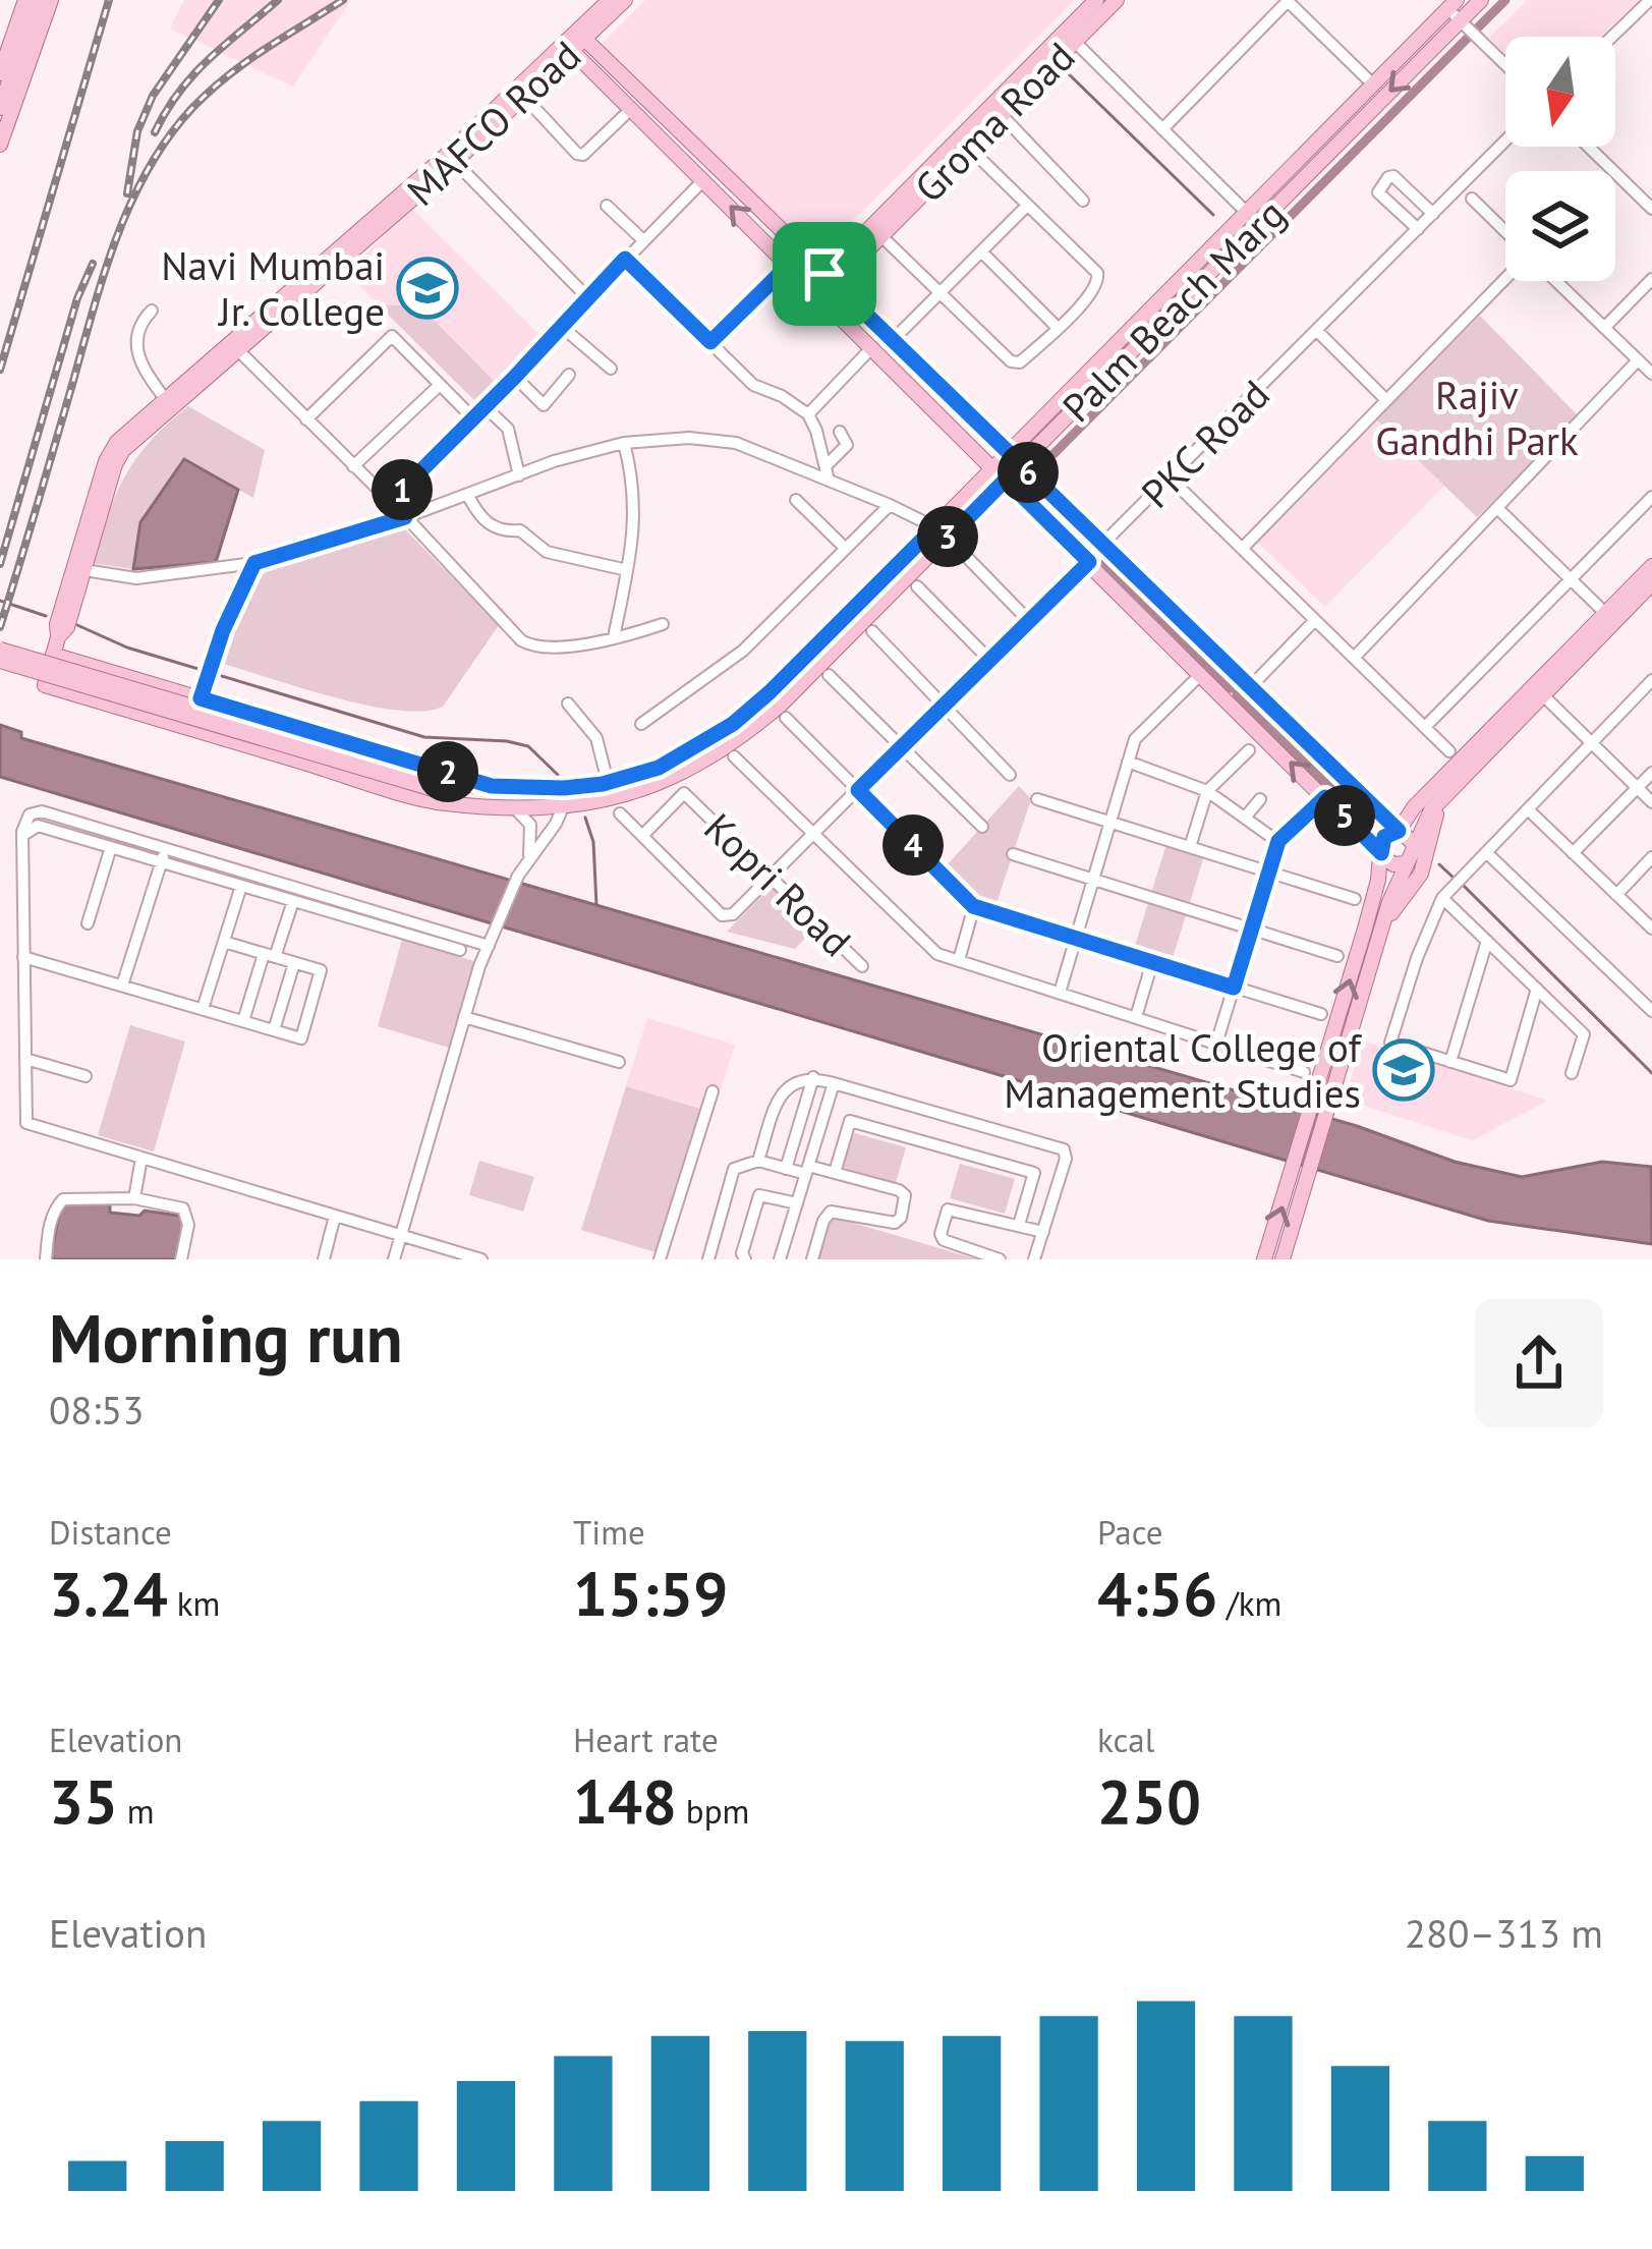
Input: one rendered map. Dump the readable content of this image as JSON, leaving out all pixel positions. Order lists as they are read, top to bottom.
{
  "streets": {
    "main road": ["Groma Road", "MAFCO Road", "Palm Beach Marg"],
    "street": ["PKC Road", "Kopri Road"]
  },
  "crossings": [
    ["MAFCO Road", "Palm Beach Marg"],
    ["PKC Road", "Kopri Road"]
  ],
  "parks": ["Rajiv Gandhi Park"],
  "places": {
    "school or university": ["Navi Mumbai Jr. College", "Oriental College of Management Studies"]
  },
  "north": "bottom",
  "page": {
    "pins": [
      "6",
      "1",
      "3",
      "2",
      "5",
      "4"
    ],
    "heading": ["Morning run", "08:53"],
    "stats": [
      ["Distance", "3.24 km"],
      ["Time", "15:59"],
      ["Pace", "4:56 /km"],
      ["Elevation", "35 m"],
      ["Heart rate", "148 bpm"],
      ["kcal", "250"]
    ],
    "chart": ["Elevation", "280–313 m"]
  }
}
